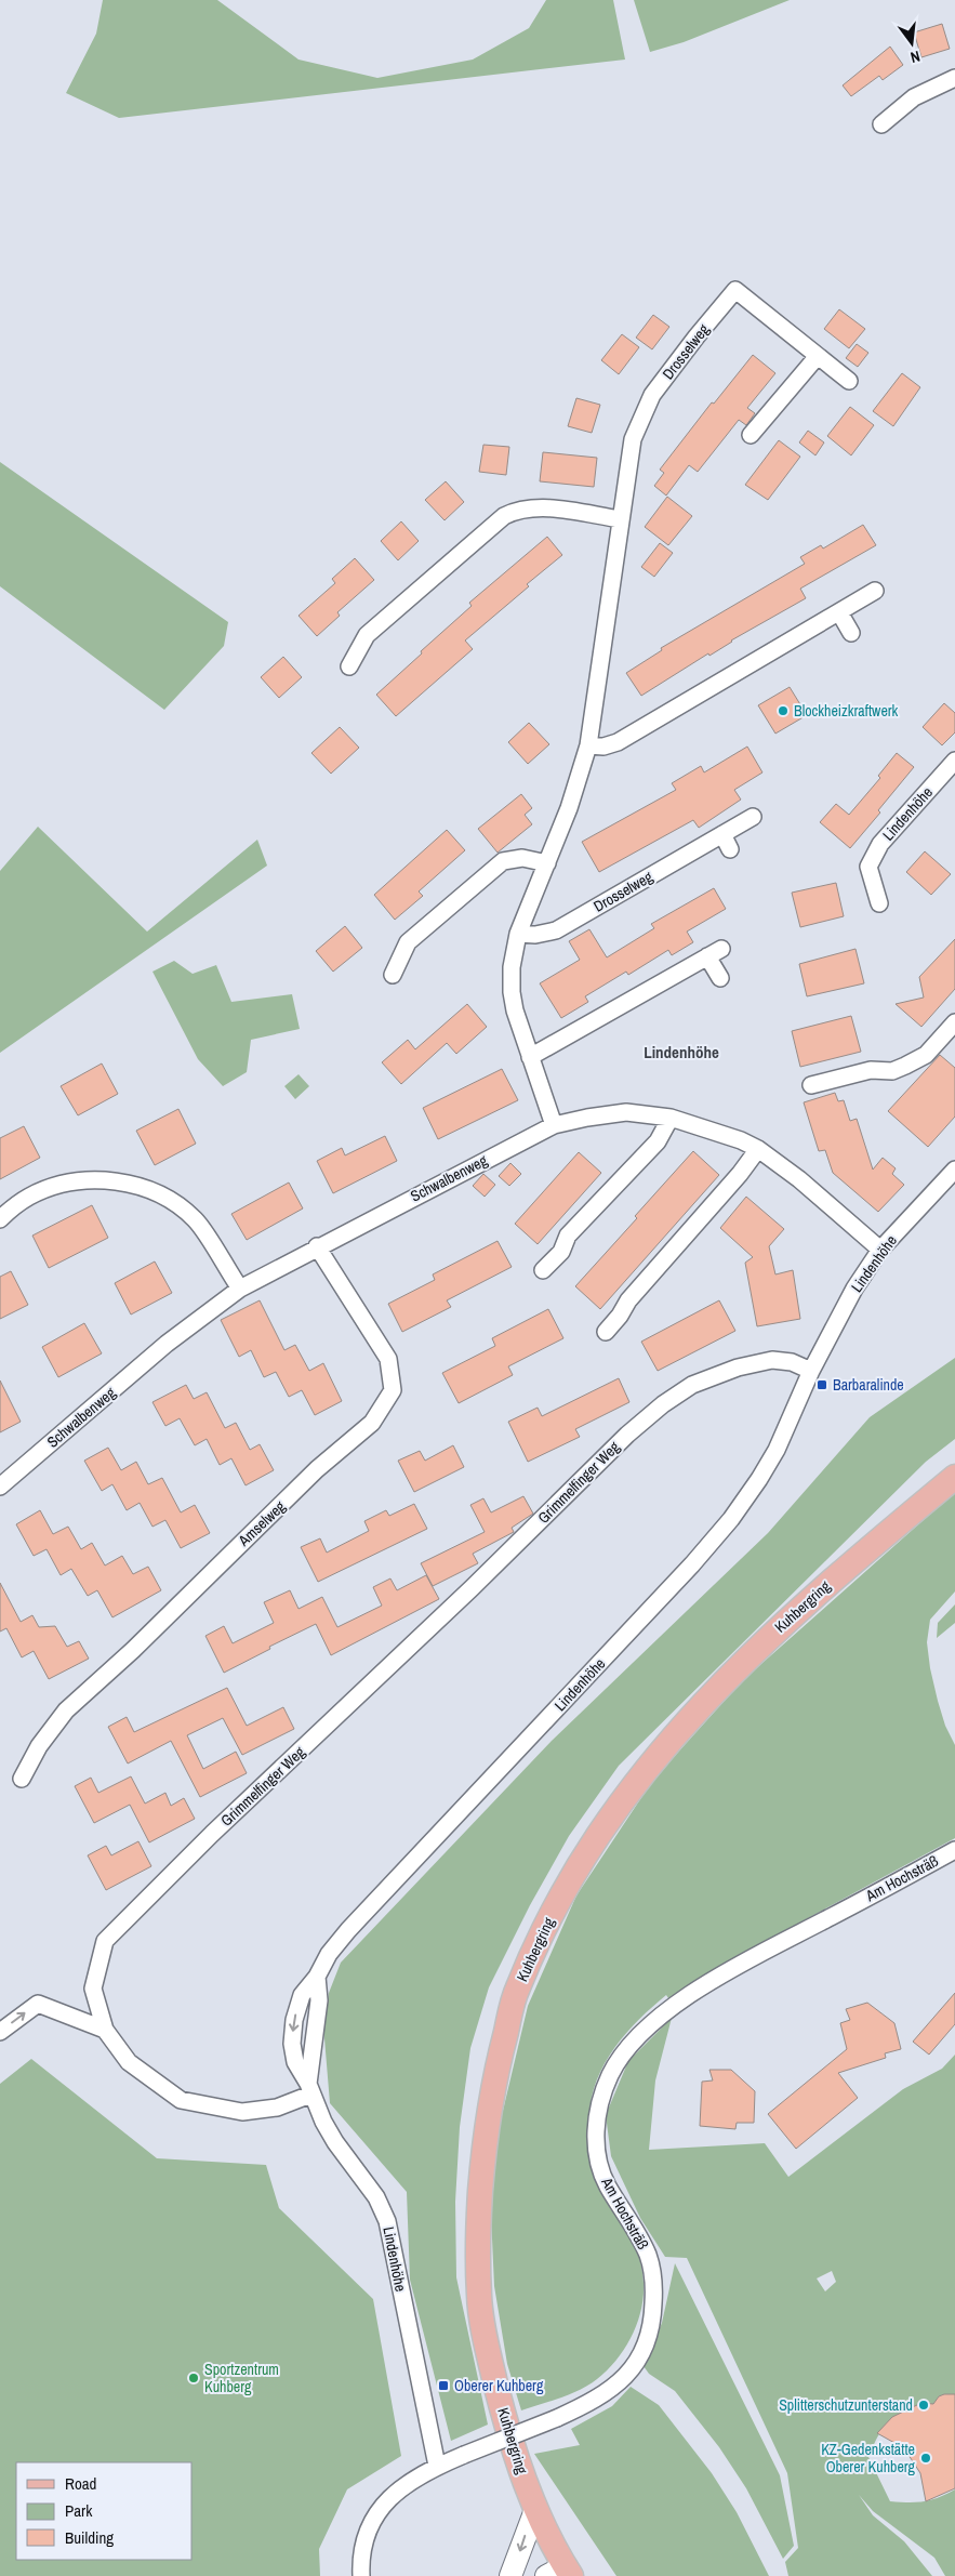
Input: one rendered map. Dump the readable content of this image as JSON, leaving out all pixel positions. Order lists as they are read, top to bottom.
{
  "streets": {
    "main road": ["Kuhbergring"],
    "street": [
      "Drosselweg",
      "Lindenhöhe",
      "Schwalbenweg",
      "Grimmelfinger Weg",
      "Amselweg",
      "Am Hochsträß"
    ]
  },
  "crossings": [
    ["Drosselweg", "Schwalbenweg"],
    ["Lindenhöhe", "Schwalbenweg"],
    ["Lindenhöhe", "Grimmelfinger Weg"],
    ["Lindenhöhe", "Am Hochsträß"],
    ["Schwalbenweg", "Amselweg"]
  ],
  "districts": ["Lindenhöhe"],
  "places": {
    "other": [
      "Blockheizkraftwerk",
      "Sportzentrum Kuhberg",
      "Splitterschutzunterstand",
      "KZ-Gedenkstätte Oberer Kuhberg"
    ],
    "transit": ["Barbaralinde", "Oberer Kuhberg"]
  },
  "legend": ["Road", "Park", "Building"],
  "north": "bottom"
}
